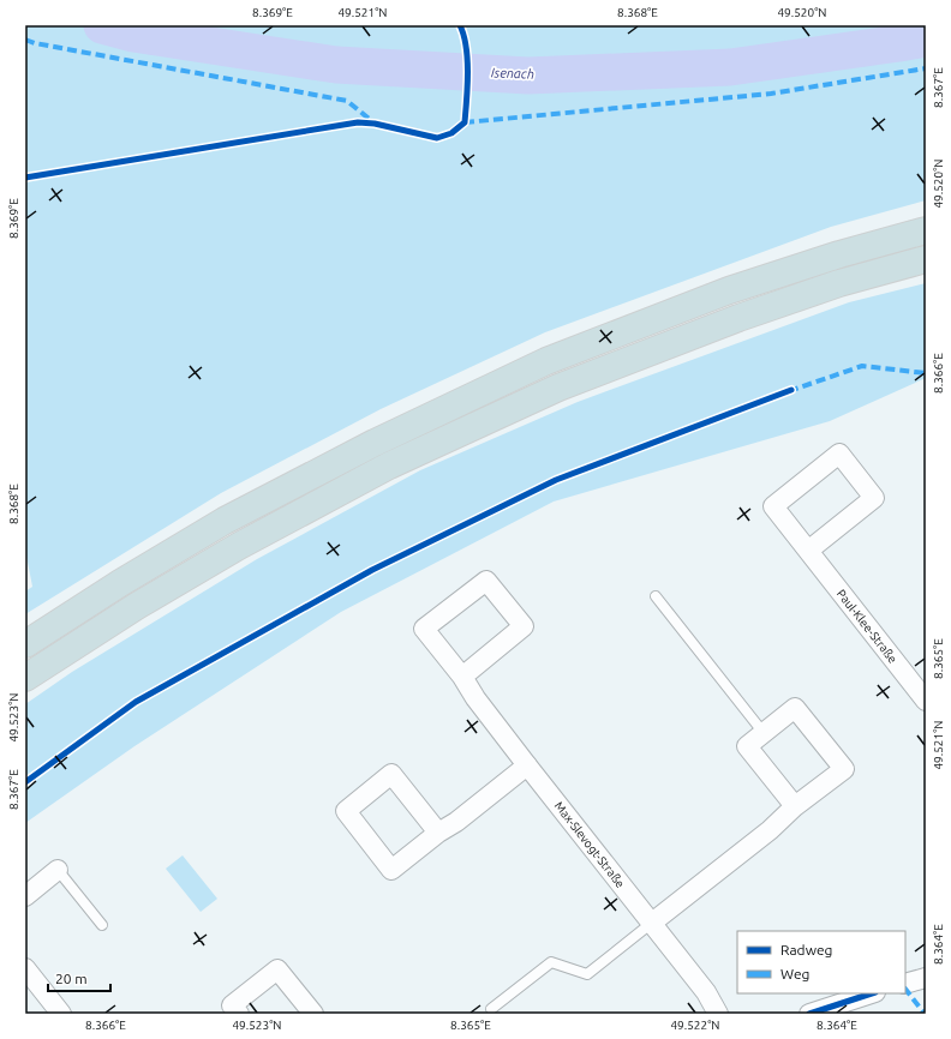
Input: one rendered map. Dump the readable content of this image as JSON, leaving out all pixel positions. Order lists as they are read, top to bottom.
{
  "streets": {
    "street": ["Paul-Klee-Straße", "Max-Slevogt-Straße"]
  },
  "water": ["Isenach"],
  "legend": ["Radweg", "Weg"],
  "scale_bar": "20 m",
  "coordinates": [
    "8.369°E",
    "49.521°N",
    "8.368°E",
    "49.520°N",
    "8.367°E",
    "8.366°E",
    "8.365°E",
    "49.523°N",
    "8.364°E",
    "49.522°N"
  ]
}
